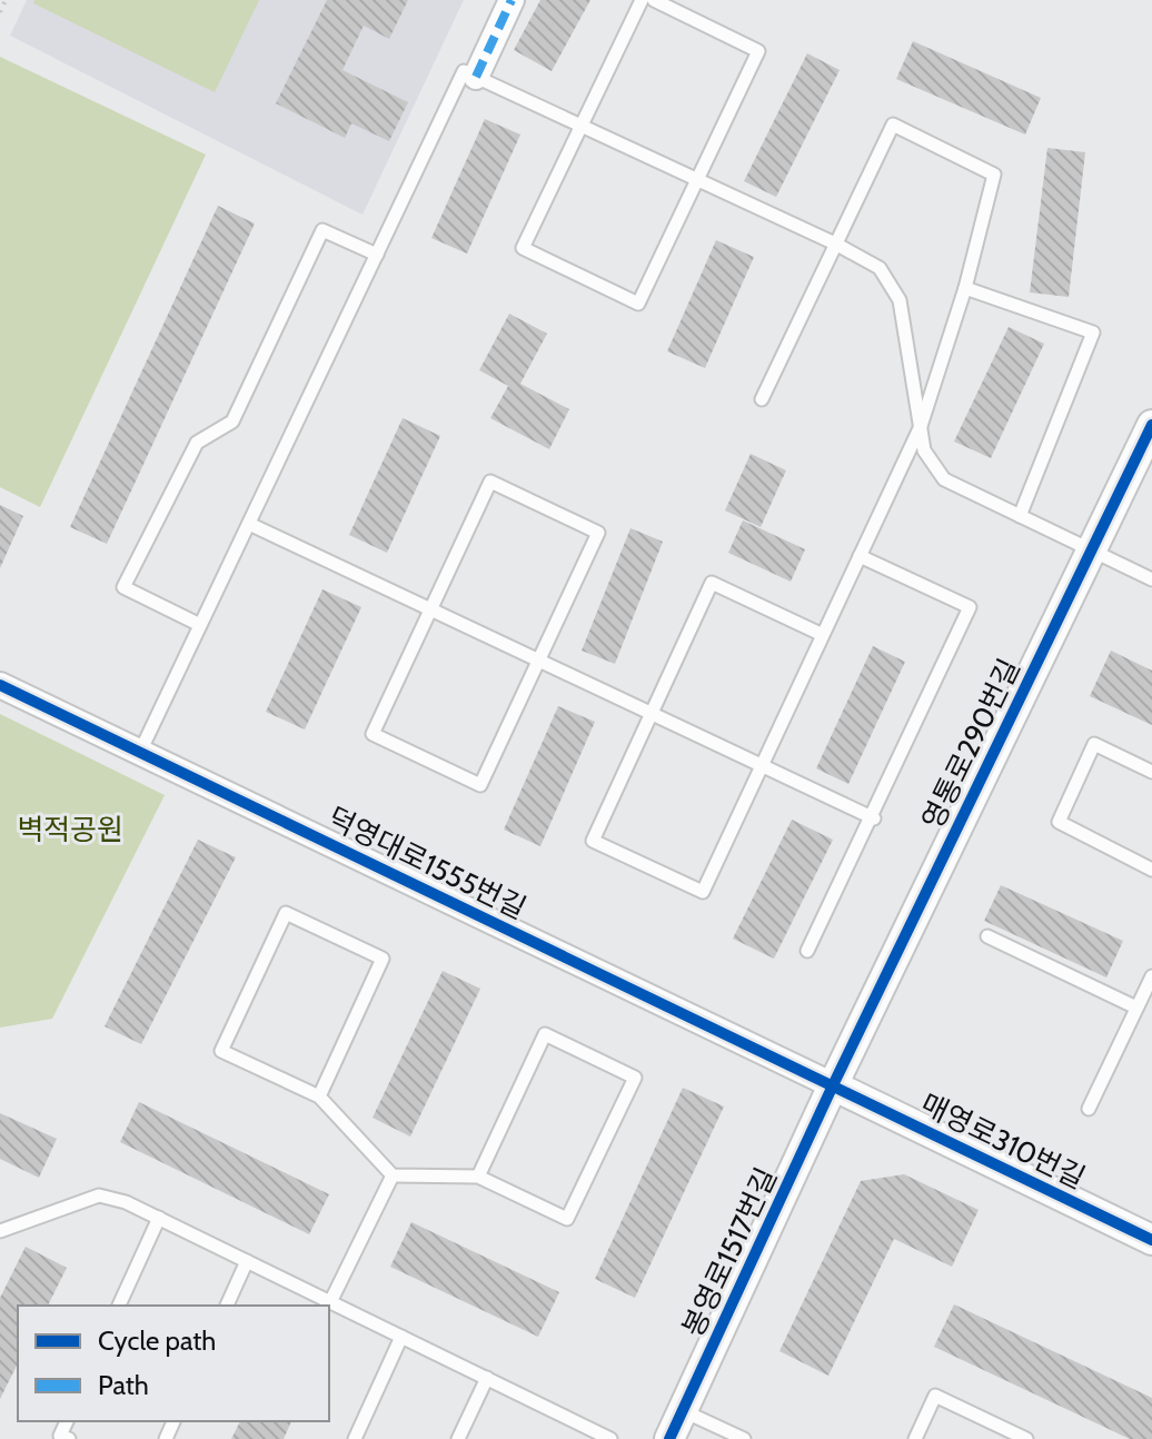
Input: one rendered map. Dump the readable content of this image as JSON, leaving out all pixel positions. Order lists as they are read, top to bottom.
{
  "streets": {
    "street": [
      "영통로290번길",
      "덕영대로1555번길",
      "매영로310번길",
      "봉영로1517번길"
    ]
  },
  "crossings": [
    ["영통로290번길", "덕영대로1555번길"],
    ["영통로290번길", "매영로310번길"],
    ["영통로290번길", "봉영로1517번길"],
    ["덕영대로1555번길", "매영로310번길"],
    ["덕영대로1555번길", "봉영로1517번길"],
    ["매영로310번길", "봉영로1517번길"]
  ],
  "parks": ["벽적공원"],
  "legend": ["Cycle path", "Path"]
}
